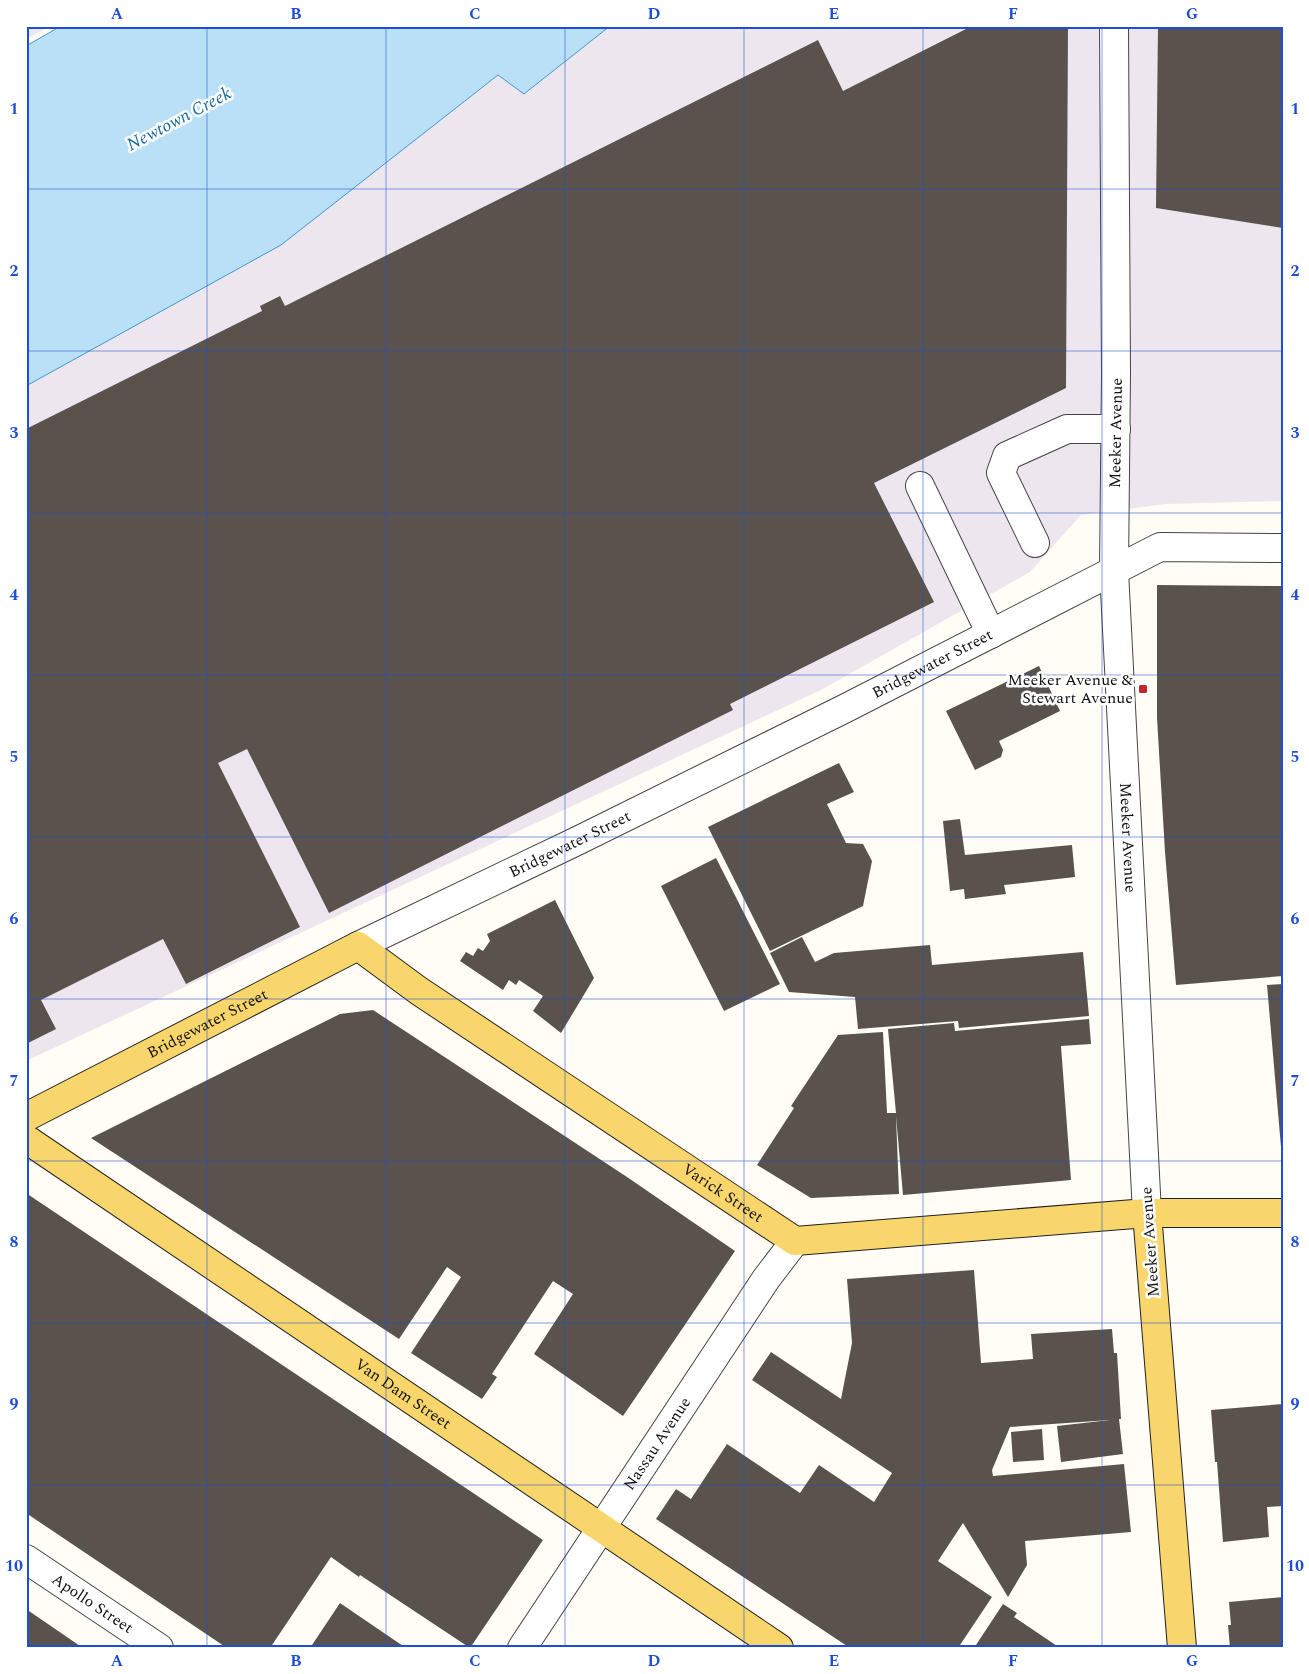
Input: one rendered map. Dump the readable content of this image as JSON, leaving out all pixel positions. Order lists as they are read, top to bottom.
{
  "streets": {
    "main road": [
      "Meeker Avenue",
      "Bridgewater Street",
      "Varick Street",
      "Van Dam Street"
    ],
    "street": ["Nassau Avenue", "Apollo Street"]
  },
  "crossings": [
    ["Meeker Avenue", "Bridgewater Street"],
    ["Bridgewater Street", "Varick Street"],
    ["Varick Street", "Nassau Avenue"],
    ["Van Dam Street", "Nassau Avenue"]
  ],
  "water": ["Newtown Creek"],
  "places": {
    "transit": ["Meeker Avenue & Stewart Avenue"]
  },
  "grid": {
    "columns": [
      "A",
      "B",
      "C",
      "D",
      "E",
      "F",
      "G"
    ],
    "rows": [
      "1",
      "2",
      "3",
      "4",
      "5",
      "6",
      "7",
      "8",
      "9",
      "10"
    ]
  }
}
